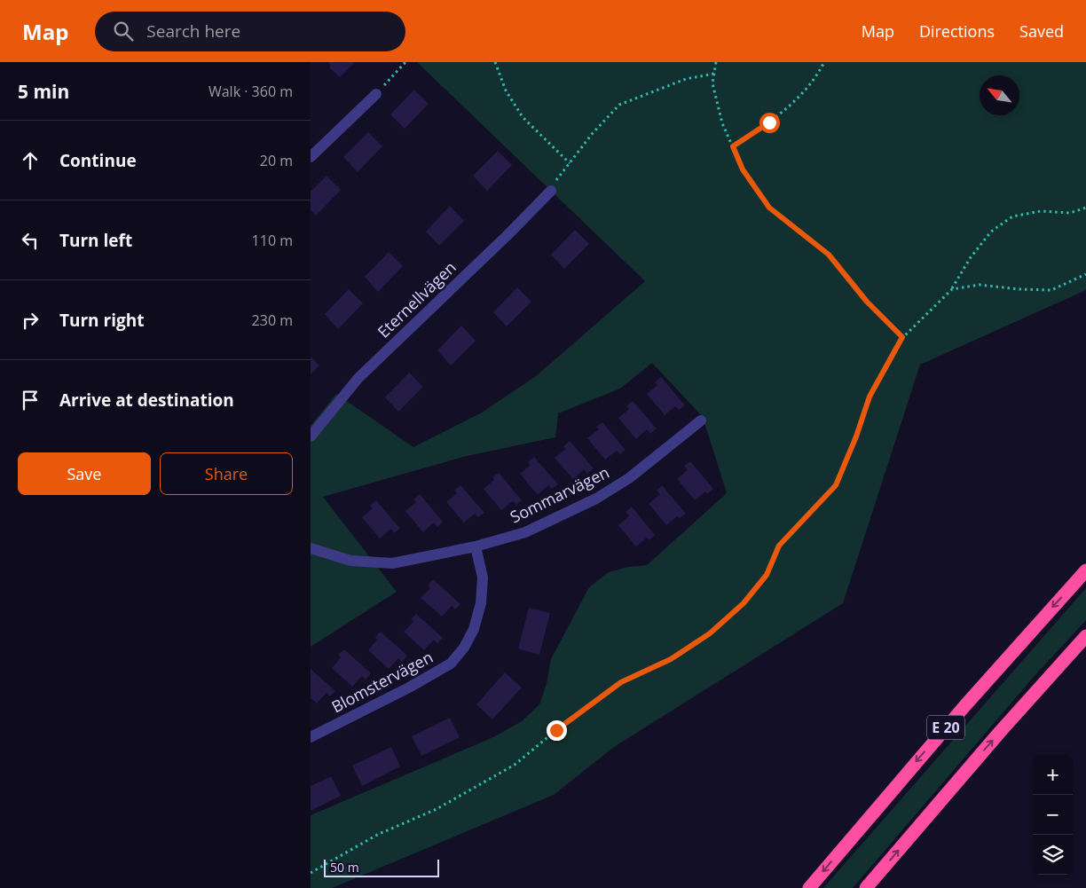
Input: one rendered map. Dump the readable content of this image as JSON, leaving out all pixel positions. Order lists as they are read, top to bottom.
{
  "streets": {
    "highway": ["E 20"],
    "street": ["Eternellvägen", "Sommarvägen", "Blomstervägen"]
  },
  "crossings": [
    ["Sommarvägen", "Blomstervägen"]
  ],
  "scale_bar": "50 m",
  "north": "top left",
  "page": {
    "header": "Map",
    "search": "Search here",
    "nav": ["Map", "Directions", "Saved"],
    "heading": ["5 min", "Walk · 360 m"],
    "list": [
      ["Continue", "20 m"],
      ["Turn left", "110 m"],
      ["Turn right", "230 m"],
      "Arrive at destination"
    ],
    "buttons": ["Save", "Share"],
    "map_buttons": ["+", "−"],
    "scale": "50 m"
  }
}
